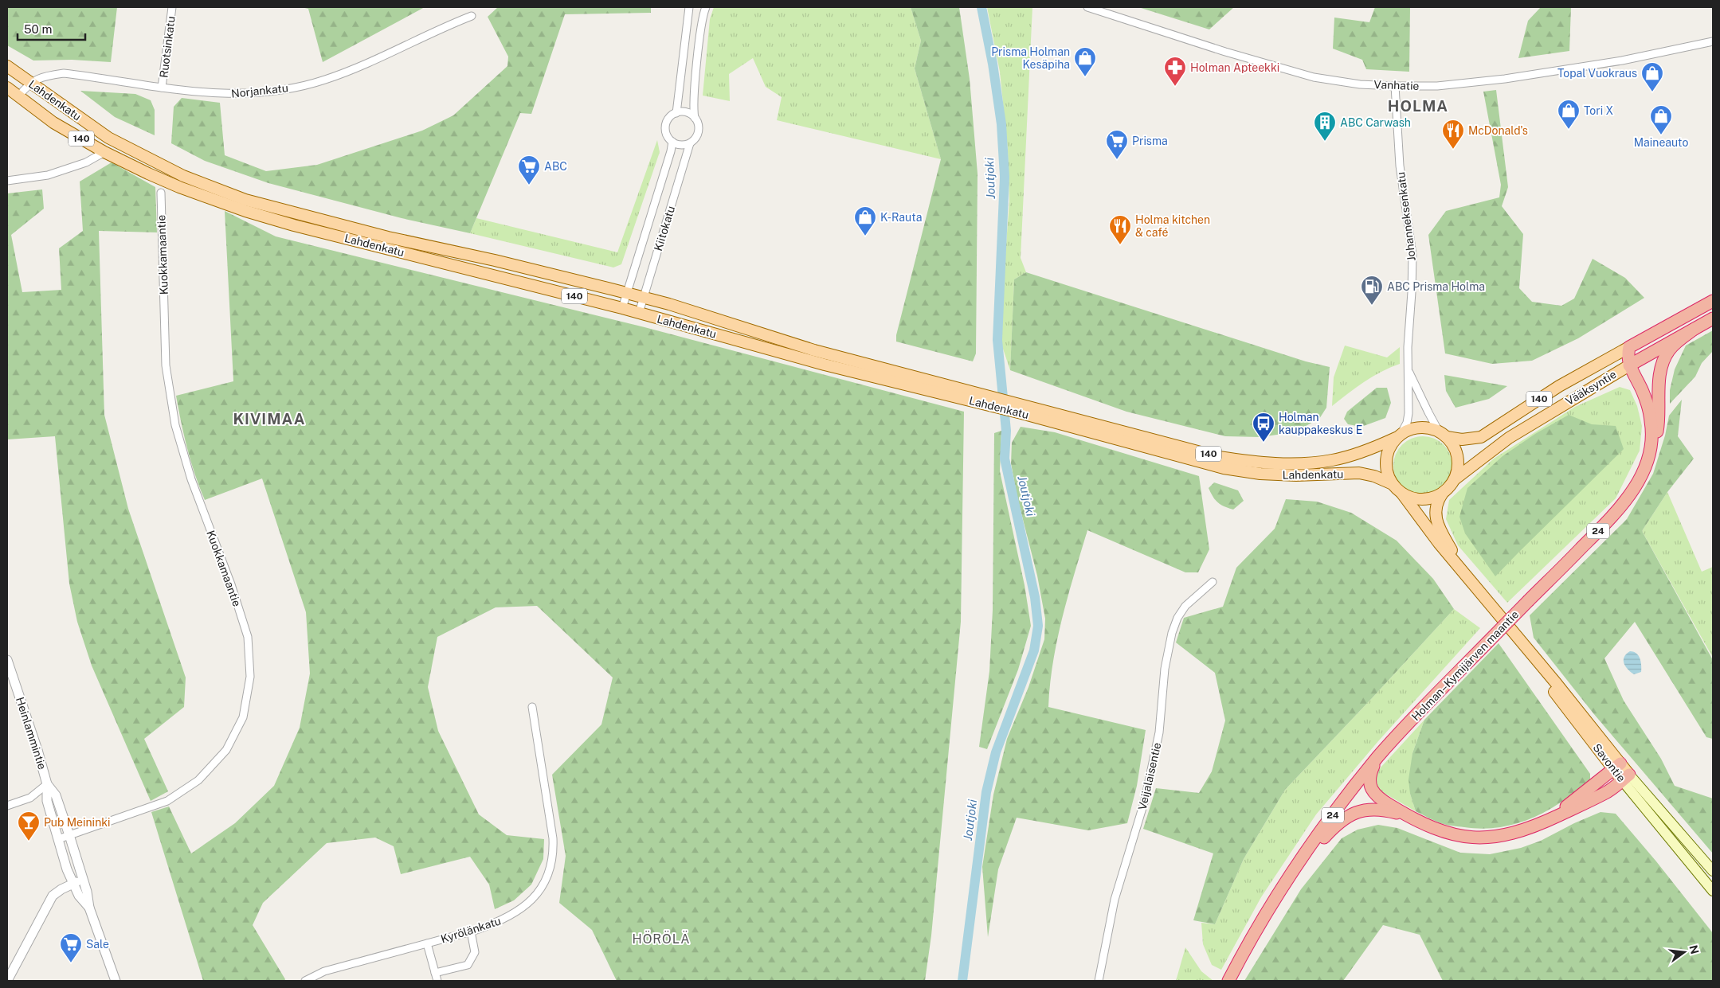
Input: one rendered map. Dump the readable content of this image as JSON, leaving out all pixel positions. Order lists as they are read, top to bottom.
{
  "streets": {
    "highway": ["Vääksyntie", "24", "Holman–Kymijärven maantie"],
    "main road": ["Lahdenkatu", "140", "Savontie"],
    "street": [
      "Ruotsinkatu",
      "Vanhatie",
      "Norjankatu",
      "Johanneksenkatu",
      "Kiitokatu",
      "Kuokkamaantie",
      "Heinlammintie",
      "Veijalaisentie",
      "Kyrölänkatu"
    ]
  },
  "crossings": [
    ["Ruotsinkatu", "Norjankatu"],
    ["Vanhatie", "Johanneksenkatu"],
    ["Norjankatu", "Lahdenkatu"],
    ["Lahdenkatu", "140"],
    ["Lahdenkatu", "Johanneksenkatu"],
    ["Lahdenkatu", "Kiitokatu"],
    ["Lahdenkatu", "Vääksyntie"],
    ["Lahdenkatu", "Savontie"],
    ["140", "Johanneksenkatu"],
    ["140", "Vääksyntie"],
    ["140", "Savontie"],
    ["Johanneksenkatu", "Vääksyntie"],
    ["Johanneksenkatu", "Savontie"],
    ["Kuokkamaantie", "Heinlammintie"],
    ["Vääksyntie", "24"],
    ["Vääksyntie", "Holman–Kymijärven maantie"],
    ["Vääksyntie", "Savontie"],
    ["24", "Holman–Kymijärven maantie"]
  ],
  "districts": ["HOLMA", "KIVIMAA", "HÖRÖLÄ"],
  "water": ["Joutjoki"],
  "places": {
    "shop": [
      "Prisma Holman Kesäpiha",
      "Topal Vuokraus",
      "Tori X",
      "Maineauto",
      "K-Rauta"
    ],
    "pharmacy": ["Holman Apteekki"],
    "building": ["ABC Carwash"],
    "restaurant": ["McDonald's", "Holma kitchen & café"],
    "supermarket": ["Prisma", "ABC", "Sale"],
    "fuel station": ["ABC Prisma Holma"],
    "bus stop": ["Holman kauppakeskus E"],
    "bar": ["Pub Meininki"]
  },
  "scale_bar": "50 m",
  "north": "right"
}
